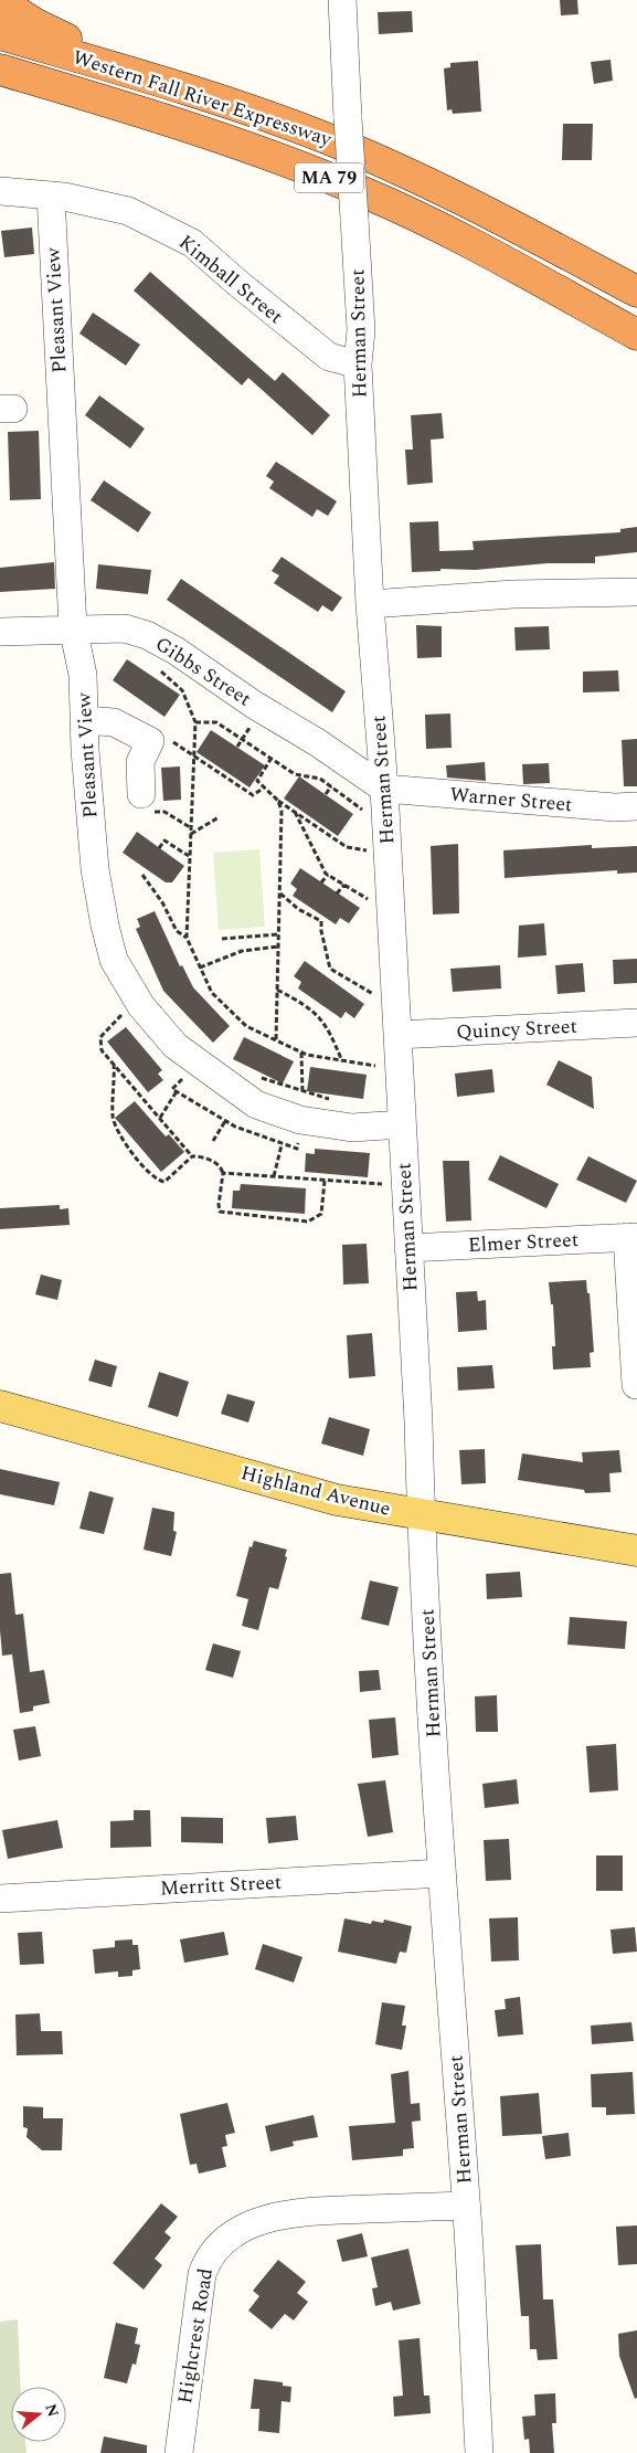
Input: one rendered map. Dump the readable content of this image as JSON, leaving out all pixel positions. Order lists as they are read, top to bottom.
{
  "streets": {
    "highway": ["Western Fall River Expressway", "MA 79"],
    "main road": ["Highland Avenue"],
    "street": [
      "Kimball Street",
      "Pleasant View",
      "Herman Street",
      "Gibbs Street",
      "Warner Street",
      "Quincy Street",
      "Elmer Street",
      "Merritt Street",
      "Highcrest Road"
    ]
  },
  "crossings": [
    ["Kimball Street", "Pleasant View"],
    ["Kimball Street", "Herman Street"],
    ["Pleasant View", "Herman Street"],
    ["Pleasant View", "Gibbs Street"],
    ["Herman Street", "Gibbs Street"],
    ["Herman Street", "Warner Street"],
    ["Herman Street", "Quincy Street"],
    ["Herman Street", "Elmer Street"],
    ["Herman Street", "Highland Avenue"],
    ["Herman Street", "Merritt Street"],
    ["Herman Street", "Highcrest Road"],
    ["Gibbs Street", "Warner Street"]
  ],
  "north": "right"
}
